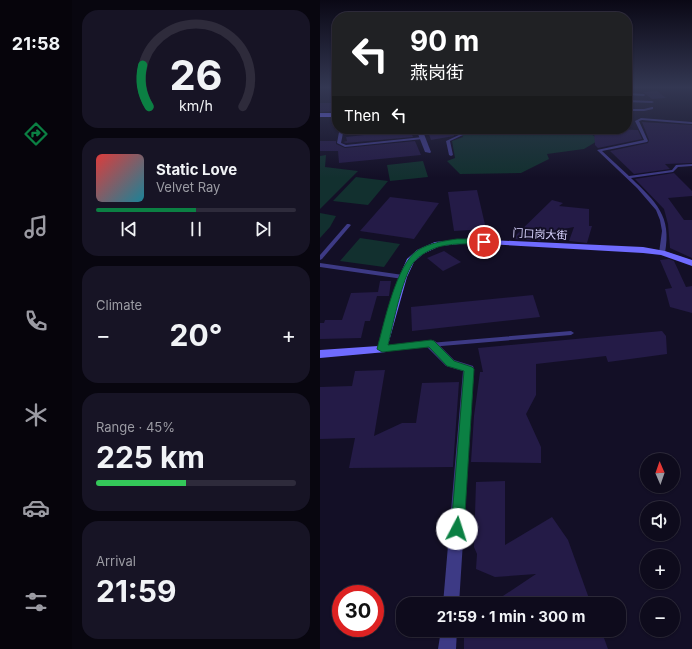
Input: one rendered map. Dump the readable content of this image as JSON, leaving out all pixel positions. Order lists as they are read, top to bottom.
{
  "streets": {
    "street": ["门口岗大街"]
  },
  "north": "top",
  "page": {
    "tabs": "21:58",
    "turn": ["90 m", "燕岗街"],
    "then": "Then",
    "song": ["Static Love", "Velvet Ray"],
    "tile": [
      "Climate",
      ["Range · 45%", "225 km"],
      ["Arrival", "21:59"]
    ],
    "heat": ["−", "20°", "+"],
    "map_buttons": ["+", "−"],
    "limit": "30",
    "trip": "21:59 · 1 min · 300 m",
    "gauge": ["26", "km/h"]
  }
}
